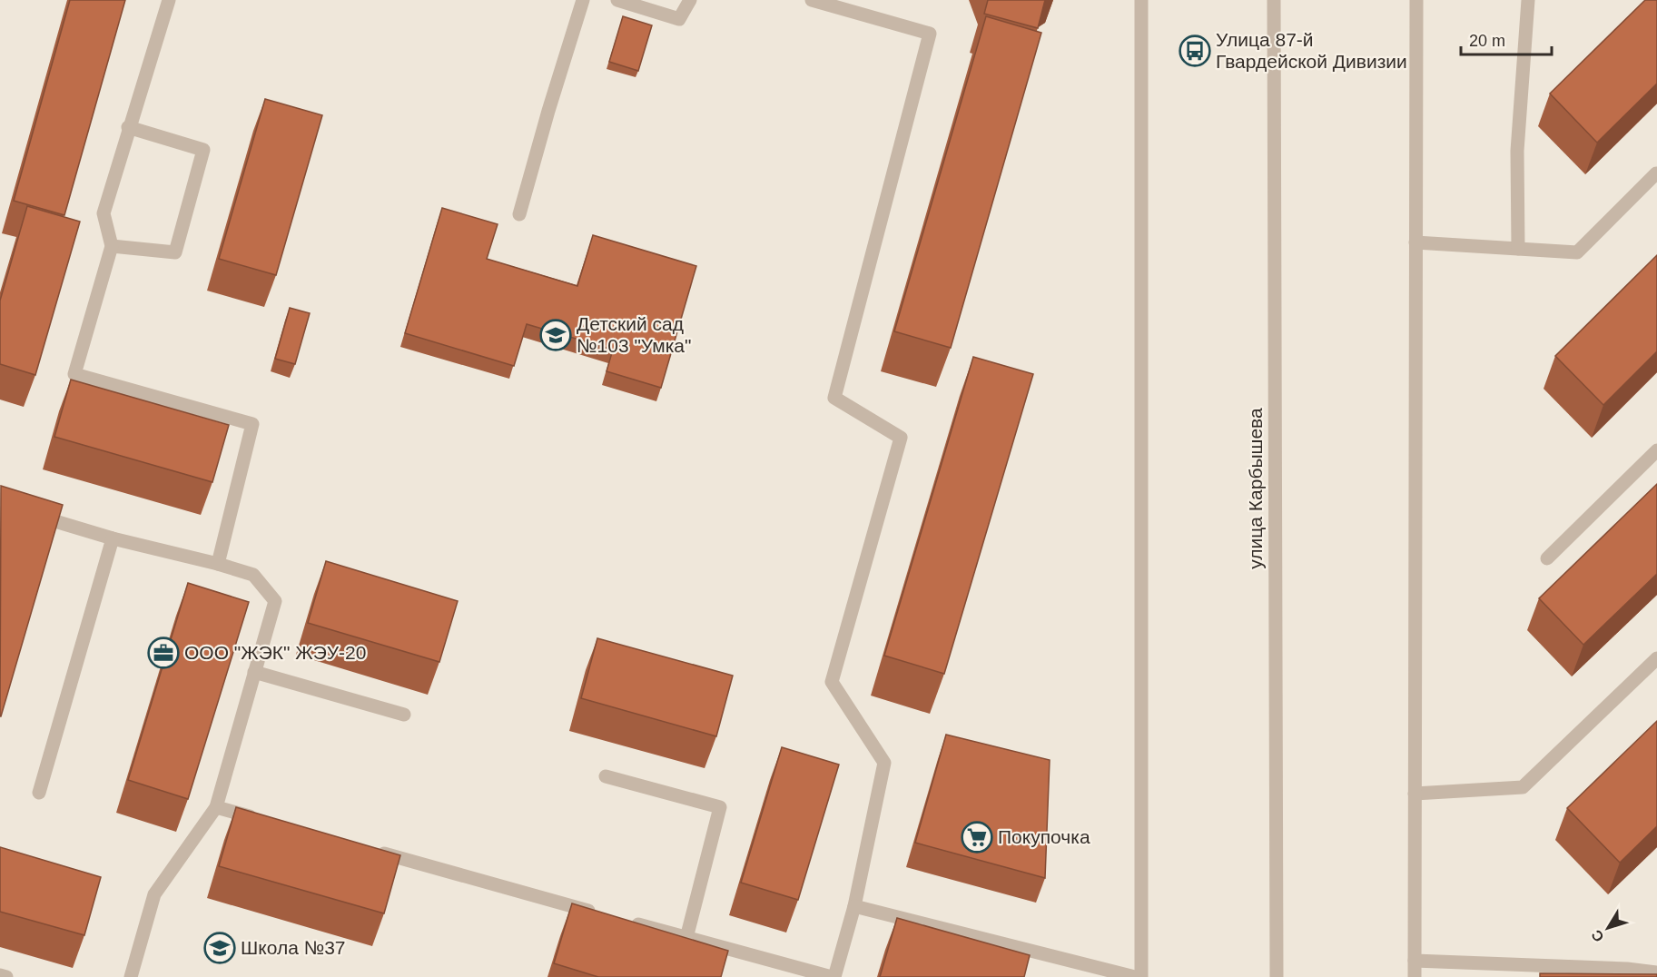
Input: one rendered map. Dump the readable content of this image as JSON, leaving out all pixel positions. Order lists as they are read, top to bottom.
{
  "streets": {
    "street": ["улица Карбышева"]
  },
  "places": {
    "bus stop": ["Улица 87-й Гвардейской Дивизии"],
    "school or university": ["Детский сад №103 \"Умка\"", "Школа №37"],
    "office": ["ООО \"ЖЭК\" ЖЭУ-20"],
    "supermarket": ["Покупочка"]
  },
  "scale_bar": "20 m",
  "north": "bottom left"
}
